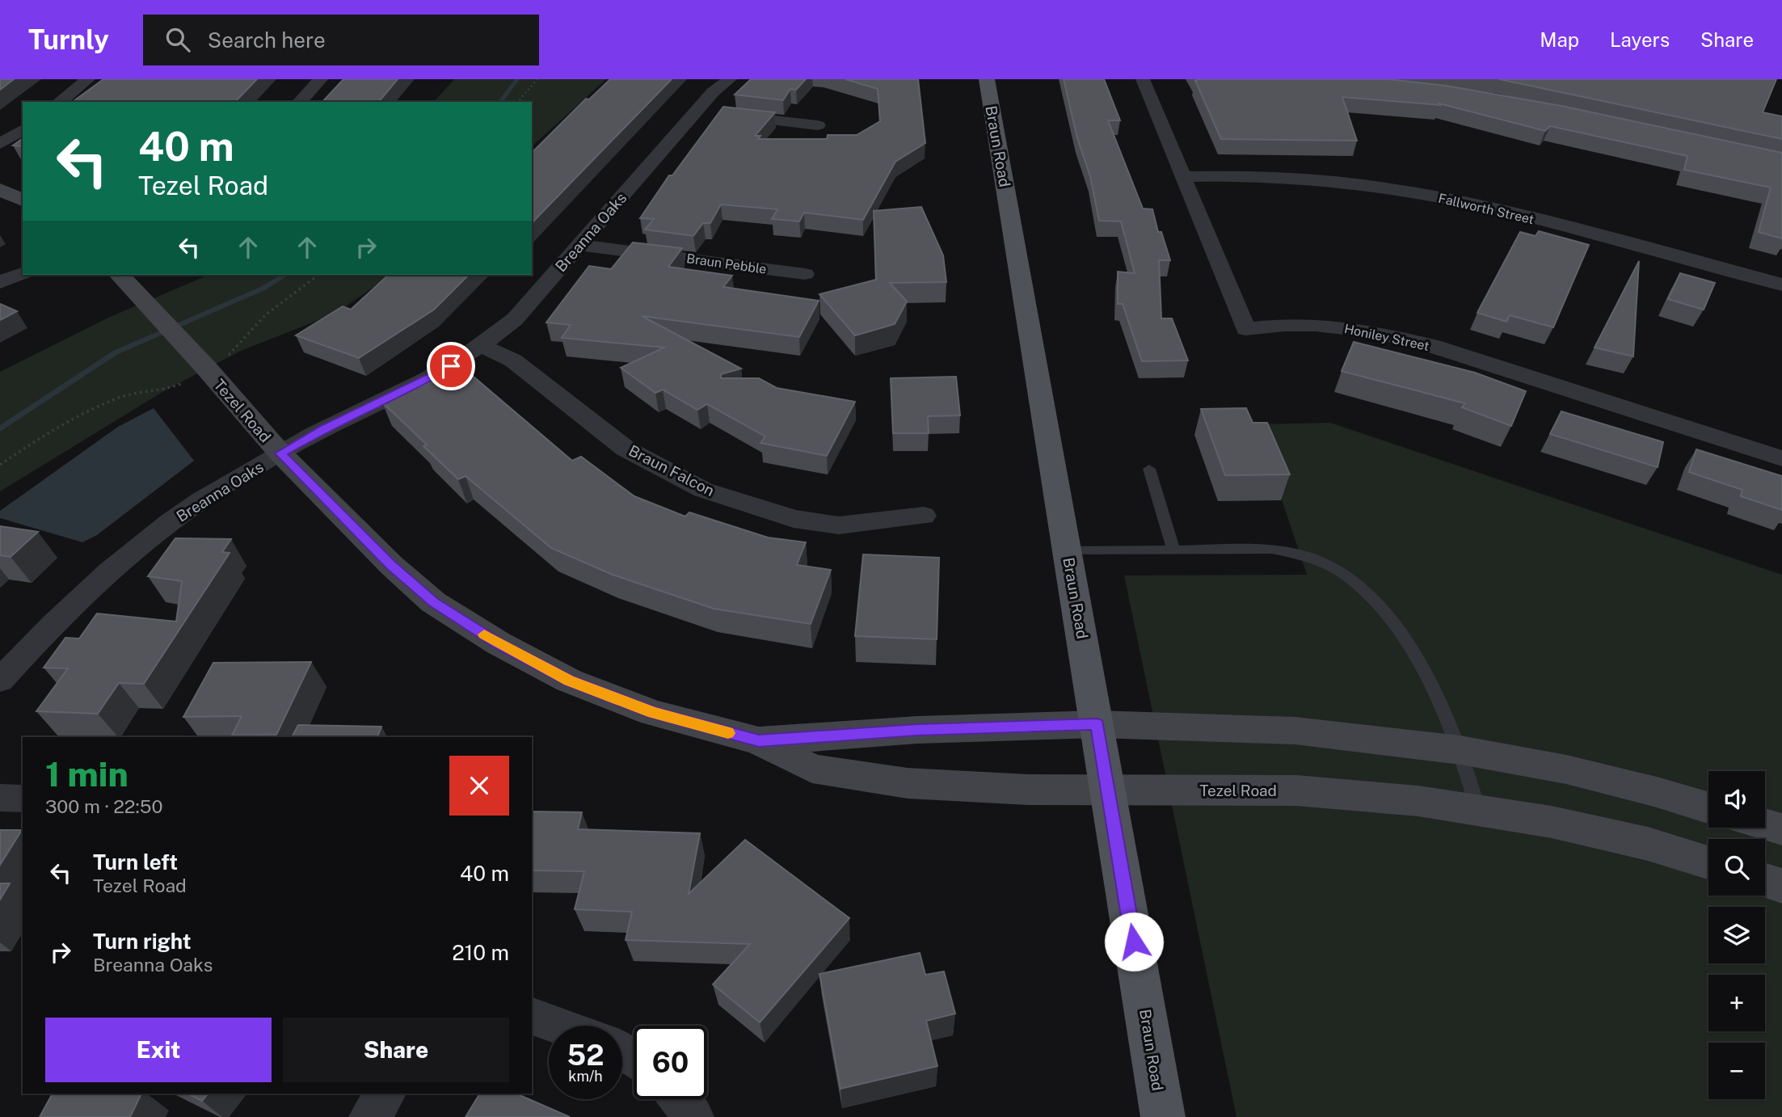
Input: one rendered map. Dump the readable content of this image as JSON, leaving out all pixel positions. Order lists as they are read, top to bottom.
{
  "streets": {
    "main road": ["Braun Road", "Tezel Road"],
    "street": [
      "Fallworth Street",
      "Breanna Oaks",
      "Braun Pebble",
      "Honiley Street",
      "Braun Falcon"
    ]
  },
  "crossings": [
    ["Braun Road", "Tezel Road"],
    ["Fallworth Street", "Honiley Street"],
    ["Breanna Oaks", "Braun Pebble"],
    ["Breanna Oaks", "Tezel Road"],
    ["Breanna Oaks", "Braun Falcon"]
  ],
  "page": {
    "header": "Turnly",
    "search": "Search here",
    "nav": ["Map", "Layers", "Share"],
    "turn": ["40 m", "Tezel Road"],
    "heading": ["1 min", "300 m · 22:50"],
    "map_buttons": ["+", "−"],
    "list": [
      {
        "name": "Turn left",
        "note": "Tezel Road",
        "value": "40 m"
      },
      {
        "name": "Turn right",
        "note": "Breanna Oaks",
        "value": "210 m"
      }
    ],
    "buttons": ["Exit", "Share"],
    "speed": "52 km/h",
    "limit": "60"
  }
}
